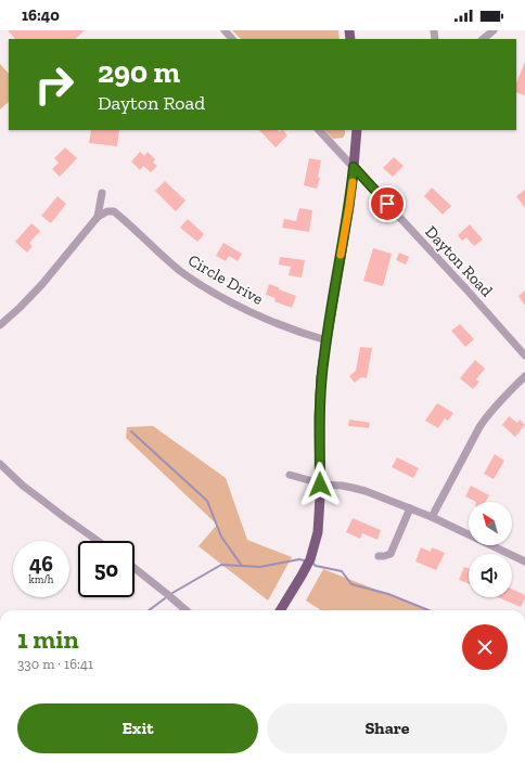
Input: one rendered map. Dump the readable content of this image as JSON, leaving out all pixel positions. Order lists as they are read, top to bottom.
{
  "streets": {
    "street": ["Dayton Road", "Circle Drive"]
  },
  "north": "top left",
  "page": {
    "status": "16:40",
    "turn": ["290 m", "Dayton Road"],
    "speed": "46 km/h",
    "limit": "50",
    "heading": ["1 min", "330 m · 16:41"],
    "buttons": ["Exit", "Share"]
  }
}
